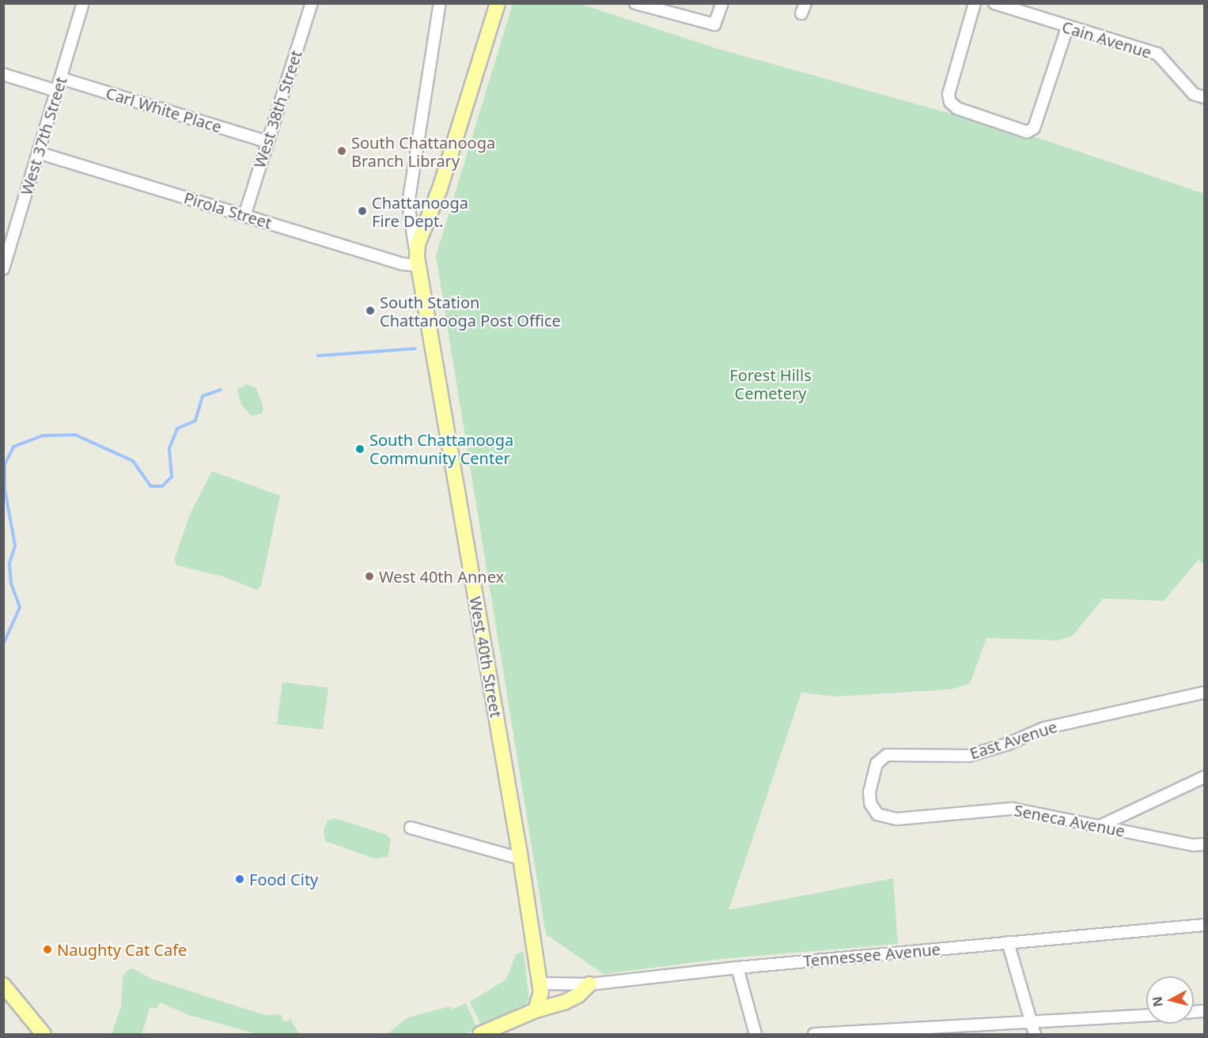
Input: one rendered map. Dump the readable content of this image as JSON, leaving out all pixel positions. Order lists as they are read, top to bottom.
{
  "streets": {
    "main road": ["West 40th Street"],
    "street": [
      "Cain Avenue",
      "West 38th Street",
      "Carl White Place",
      "West 37th Street",
      "Pirola Street",
      "East Avenue",
      "Seneca Avenue",
      "Tennessee Avenue"
    ]
  },
  "crossings": [
    ["West 38th Street", "Carl White Place"],
    ["West 38th Street", "Pirola Street"],
    ["Carl White Place", "West 37th Street"],
    ["West 37th Street", "Pirola Street"],
    ["Pirola Street", "West 40th Street"],
    ["West 40th Street", "Tennessee Avenue"],
    ["East Avenue", "Seneca Avenue"]
  ],
  "parks": ["Forest Hills Cemetery"],
  "places": [
    "South Chattanooga Branch Library",
    "Chattanooga Fire Dept.",
    "South Station Chattanooga Post Office",
    "South Chattanooga Community Center",
    "West 40th Annex",
    "Food City",
    "Naughty Cat Cafe"
  ],
  "north": "left"
}
